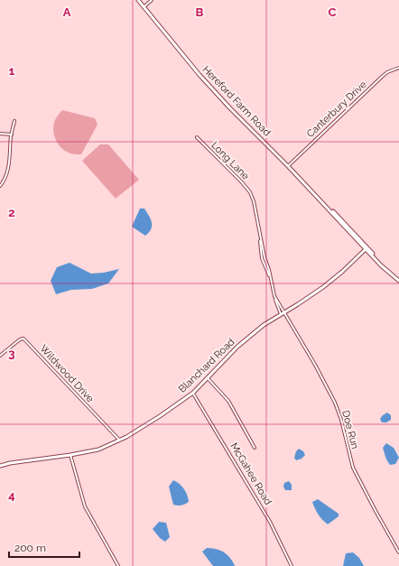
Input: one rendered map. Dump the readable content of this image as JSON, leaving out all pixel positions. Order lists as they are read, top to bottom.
{
  "streets": {
    "street": [
      "Hereford Farm Road",
      "Canterbury Drive",
      "Long Lane",
      "Blanchard Road",
      "Wildwood Drive",
      "Doe Run",
      "McGahee Road"
    ]
  },
  "crossings": [
    ["Hereford Farm Road", "Canterbury Drive"],
    ["Hereford Farm Road", "Blanchard Road"],
    ["Long Lane", "Blanchard Road"],
    ["Long Lane", "Doe Run"],
    ["Blanchard Road", "Wildwood Drive"],
    ["Blanchard Road", "Doe Run"],
    ["Blanchard Road", "McGahee Road"]
  ],
  "scale_bar": "200 m",
  "grid": {
    "columns": ["A", "B", "C"],
    "rows": [
      "1",
      "2",
      "3",
      "4"
    ]
  }
}
